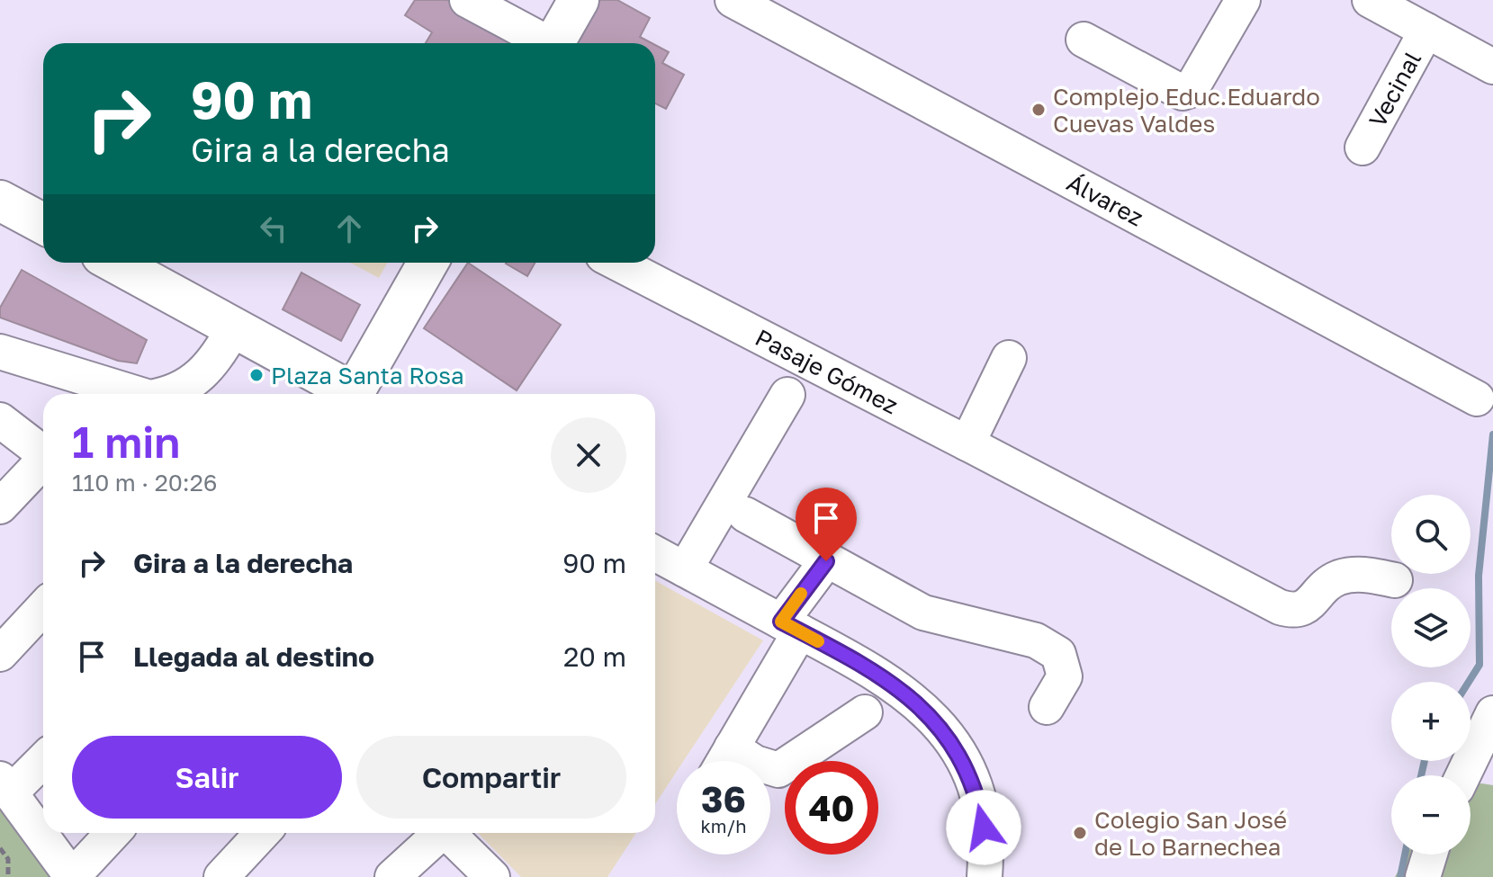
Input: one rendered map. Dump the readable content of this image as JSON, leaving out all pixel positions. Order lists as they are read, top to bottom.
{
  "streets": {
    "street": ["Vecinal", "Álvarez", "Pasaje Gómez"]
  },
  "places": ["Complejo Educ.Eduardo Cuevas Valdes", "Plaza Santa Rosa", "Colegio San José de Lo Barnechea"],
  "page": {
    "turn": ["90 m", "Gira a la derecha"],
    "heading": ["1 min", "110 m · 20:26"],
    "map_buttons": ["+", "−"],
    "list": [
      {
        "name": "Gira a la derecha",
        "value": "90 m"
      },
      {
        "name": "Llegada al destino",
        "value": "20 m"
      }
    ],
    "buttons": ["Salir", "Compartir"],
    "speed": "36 km/h",
    "limit": "40"
  }
}
